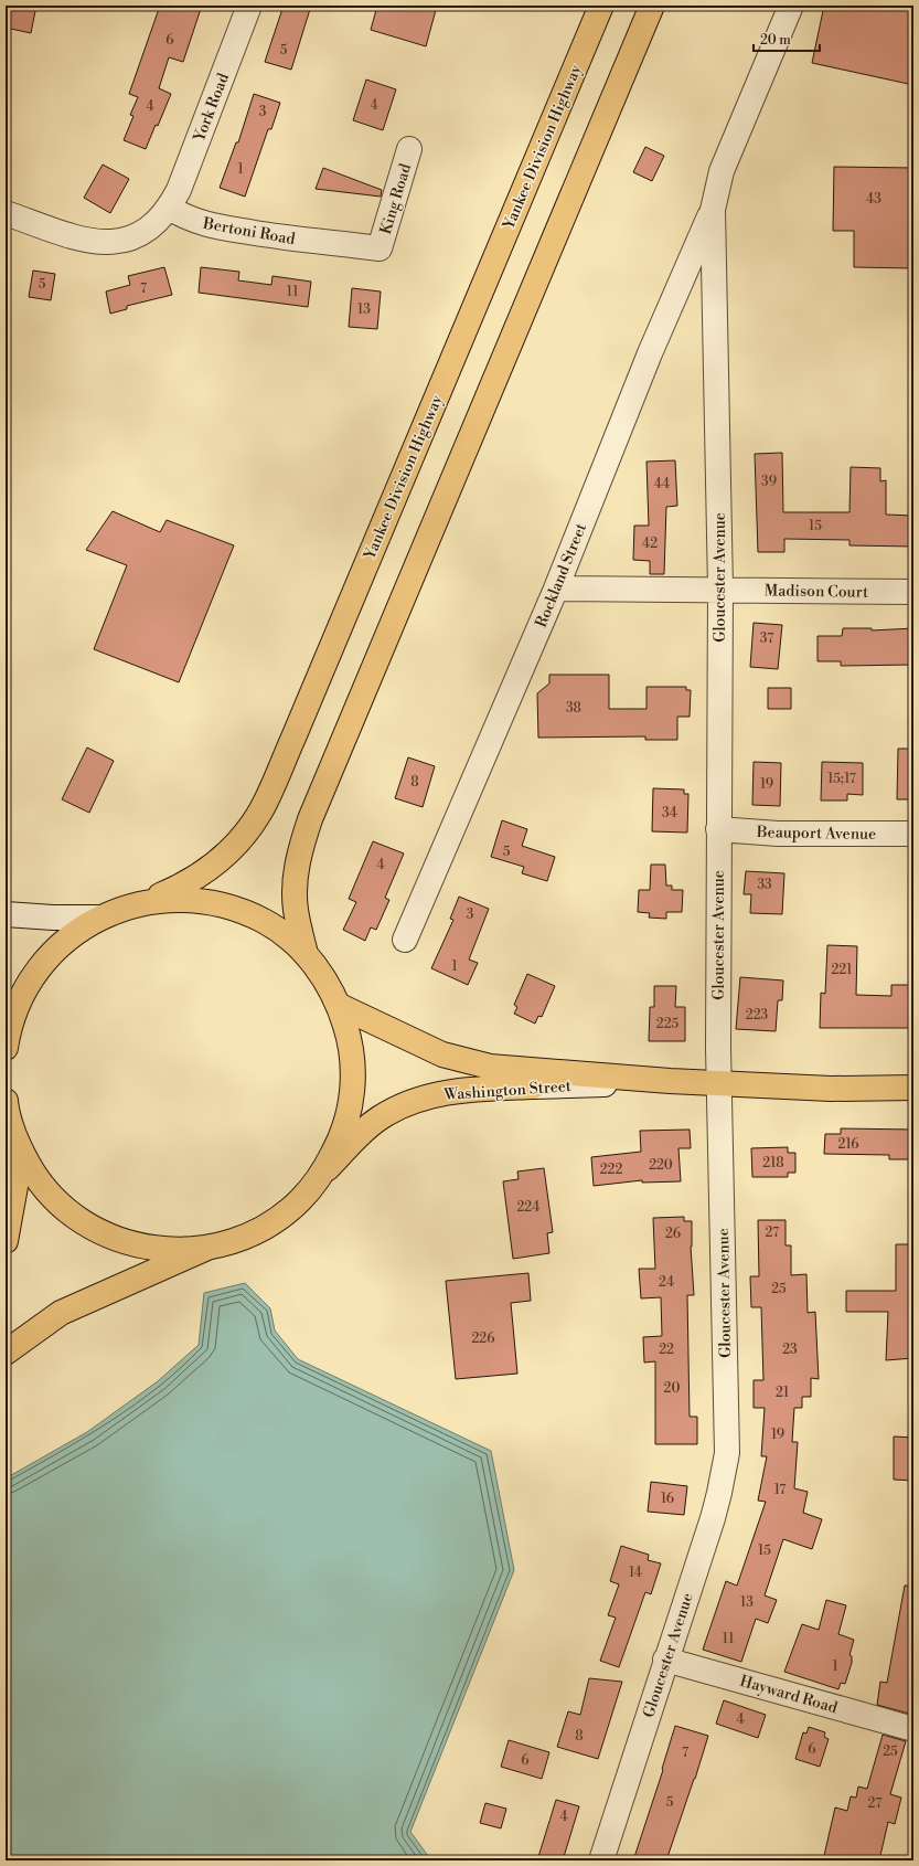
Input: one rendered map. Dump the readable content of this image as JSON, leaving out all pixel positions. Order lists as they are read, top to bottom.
{
  "streets": {
    "main road": ["Yankee Division Highway", "Washington Street"],
    "street": [
      "York Road",
      "King Road",
      "Bertoni Road",
      "Rockland Street",
      "Gloucester Avenue",
      "Madison Court",
      "Beauport Avenue",
      "Hayward Road"
    ]
  },
  "crossings": [
    ["York Road", "Bertoni Road"],
    ["King Road", "Bertoni Road"],
    ["Rockland Street", "Gloucester Avenue"],
    ["Rockland Street", "Madison Court"],
    ["Gloucester Avenue", "Madison Court"],
    ["Gloucester Avenue", "Beauport Avenue"],
    ["Gloucester Avenue", "Washington Street"],
    ["Gloucester Avenue", "Hayward Road"]
  ],
  "house_numbers": [
    "6",
    "5",
    "4",
    "4",
    "3",
    "1",
    "43",
    "5",
    "7",
    "11",
    "13",
    "39",
    "44",
    "15",
    "42",
    "37",
    "38",
    "15;17",
    "8",
    "19",
    "34",
    "5",
    "4",
    "33",
    "3",
    "1",
    "221",
    "223",
    "225",
    "216",
    "218",
    "220",
    "222",
    "224",
    "27",
    "26",
    "24",
    "25",
    "226",
    "22",
    "23",
    "20",
    "21",
    "19",
    "17",
    "16",
    "15",
    "14",
    "13",
    "11",
    "1",
    "4",
    "8",
    "6",
    "25",
    "7",
    "6",
    "5",
    "27",
    "4"
  ],
  "scale_bar": "20 m"
}
